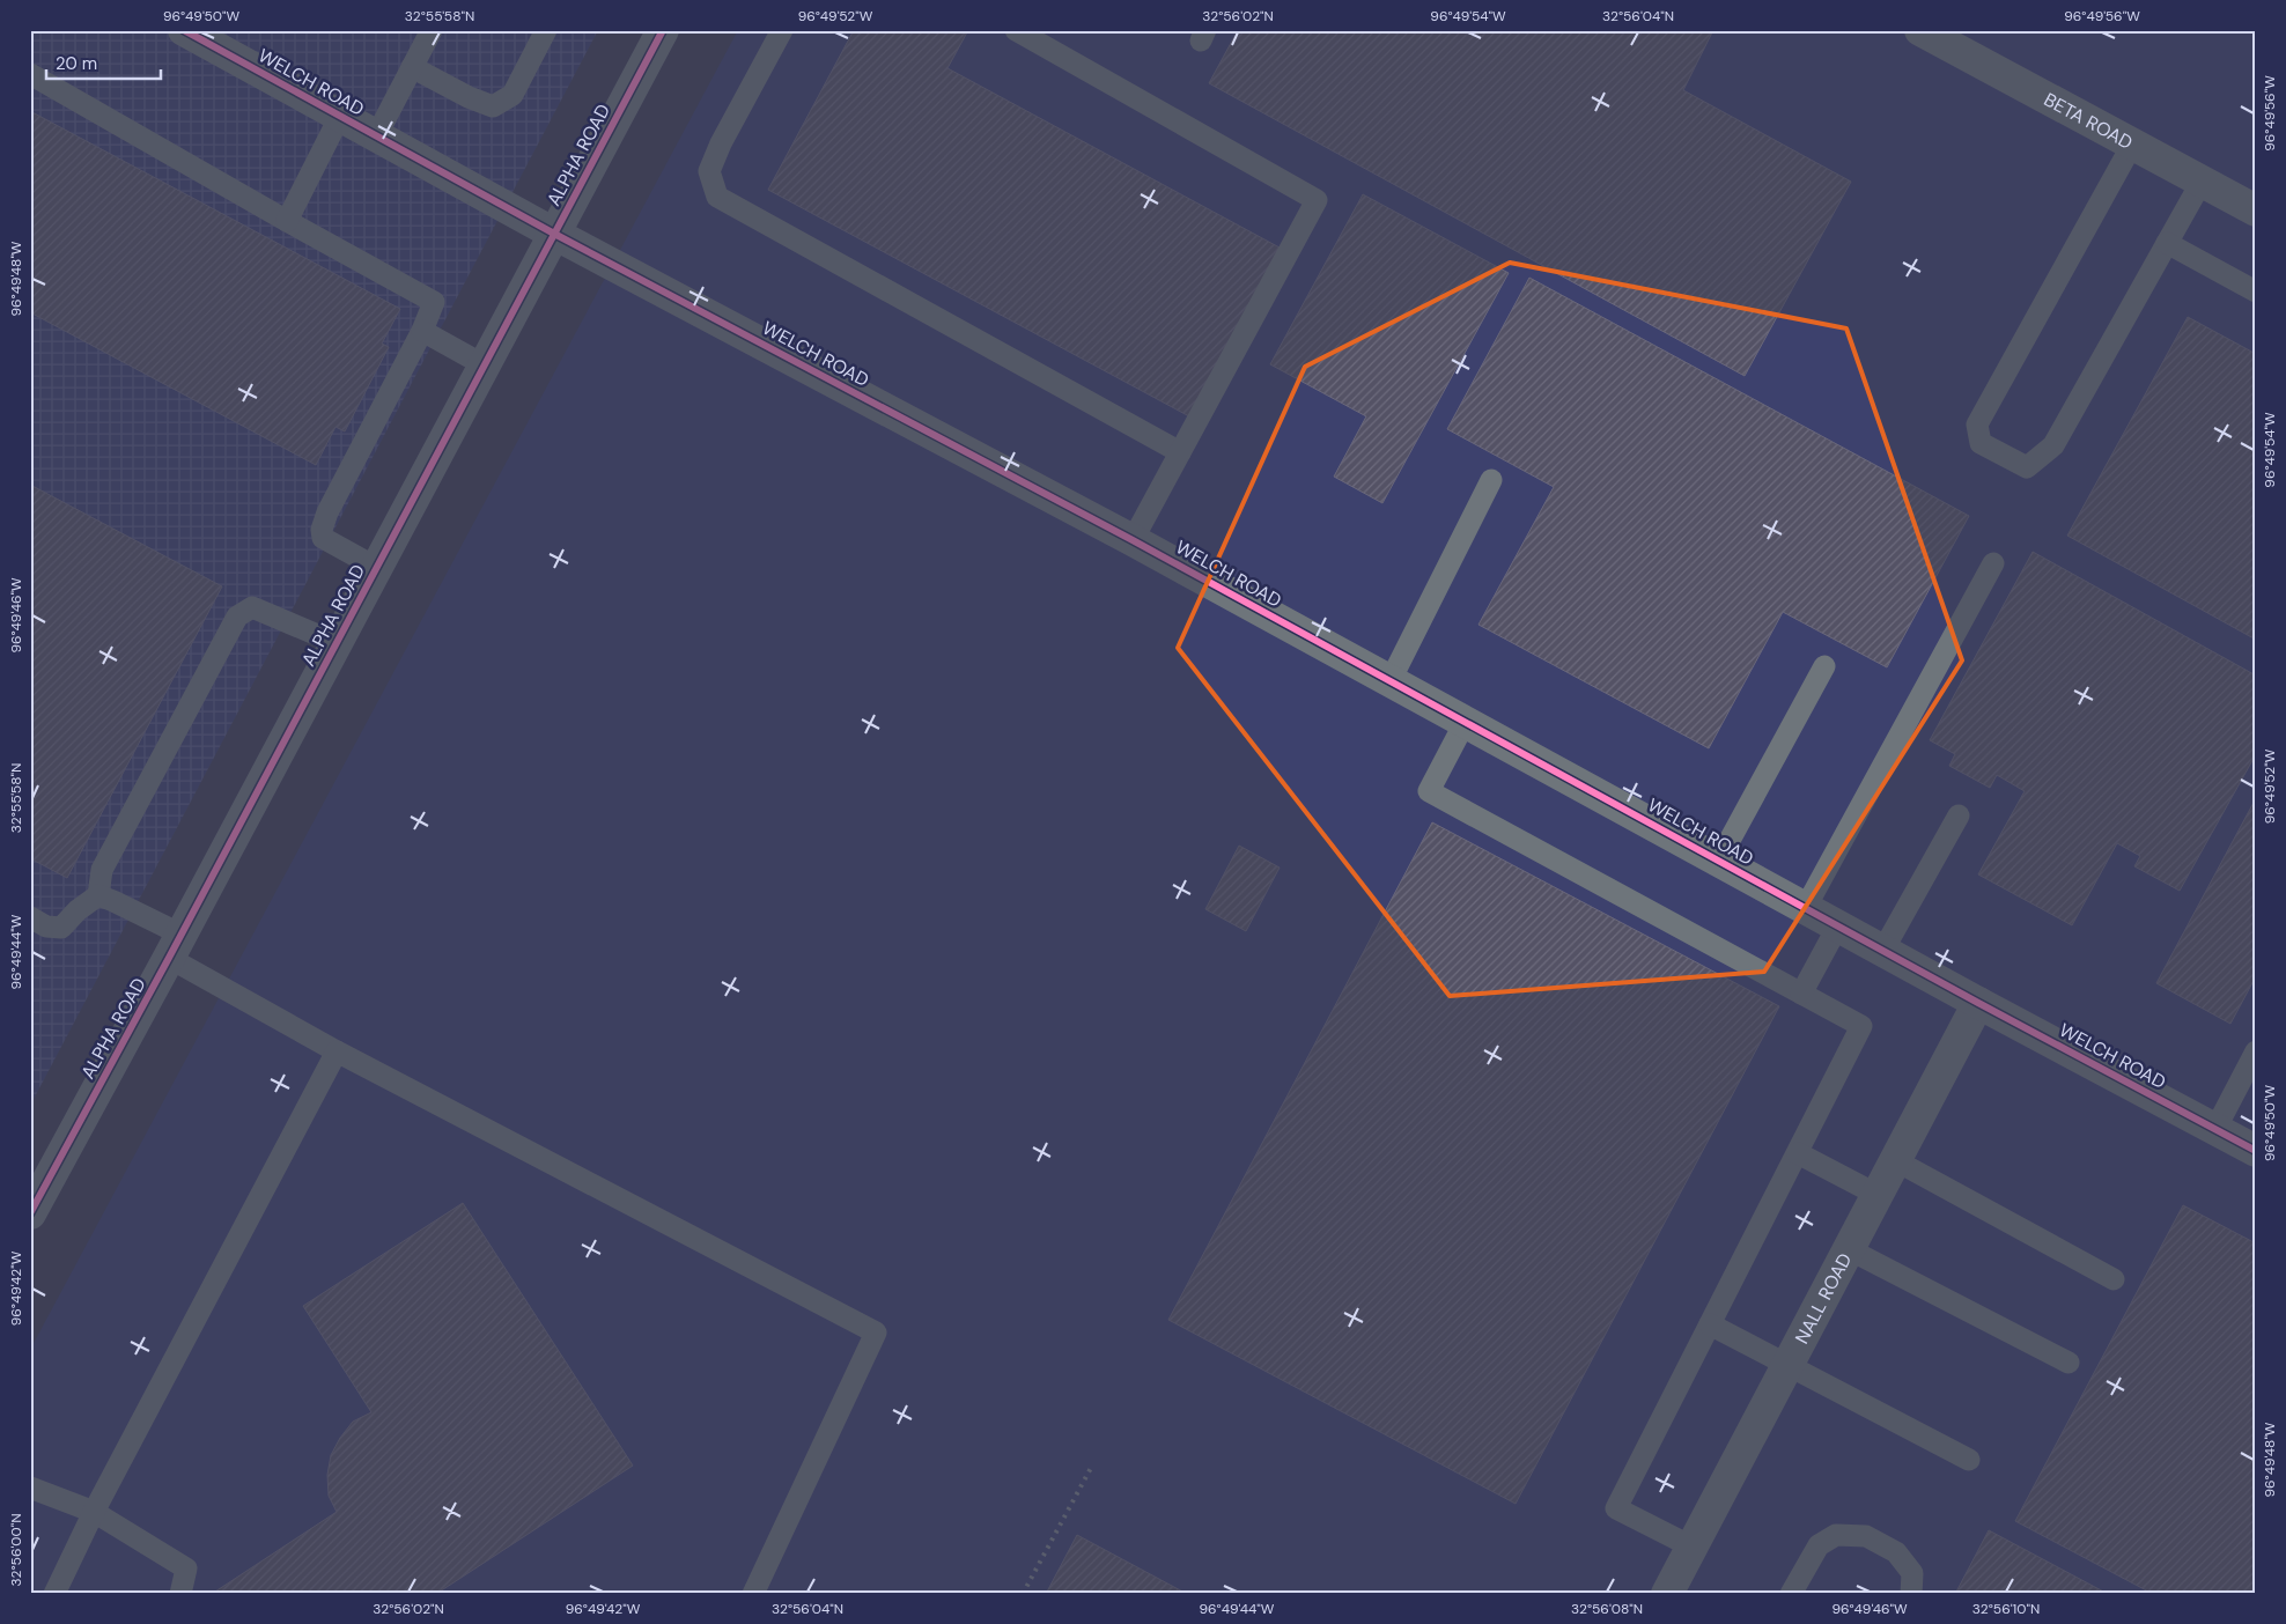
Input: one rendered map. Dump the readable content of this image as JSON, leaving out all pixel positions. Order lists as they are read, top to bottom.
{
  "streets": {
    "street": [
      "WELCH ROAD",
      "BETA ROAD",
      "ALPHA ROAD",
      "NALL ROAD"
    ]
  },
  "crossings": [
    ["WELCH ROAD", "ALPHA ROAD"],
    ["WELCH ROAD", "NALL ROAD"]
  ],
  "scale_bar": "20 m",
  "coordinates": [
    "96°49'50\"W",
    "32°55'58\"N",
    "96°49'52\"W",
    "32°56'02\"N",
    "96°49'54\"W",
    "32°56'04\"N",
    "96°49'56\"W",
    "96°49'48\"W",
    "96°49'46\"W",
    "96°49'44\"W",
    "96°49'42\"W",
    "32°56'00\"N",
    "32°56'08\"N",
    "32°56'10\"N"
  ]
}
